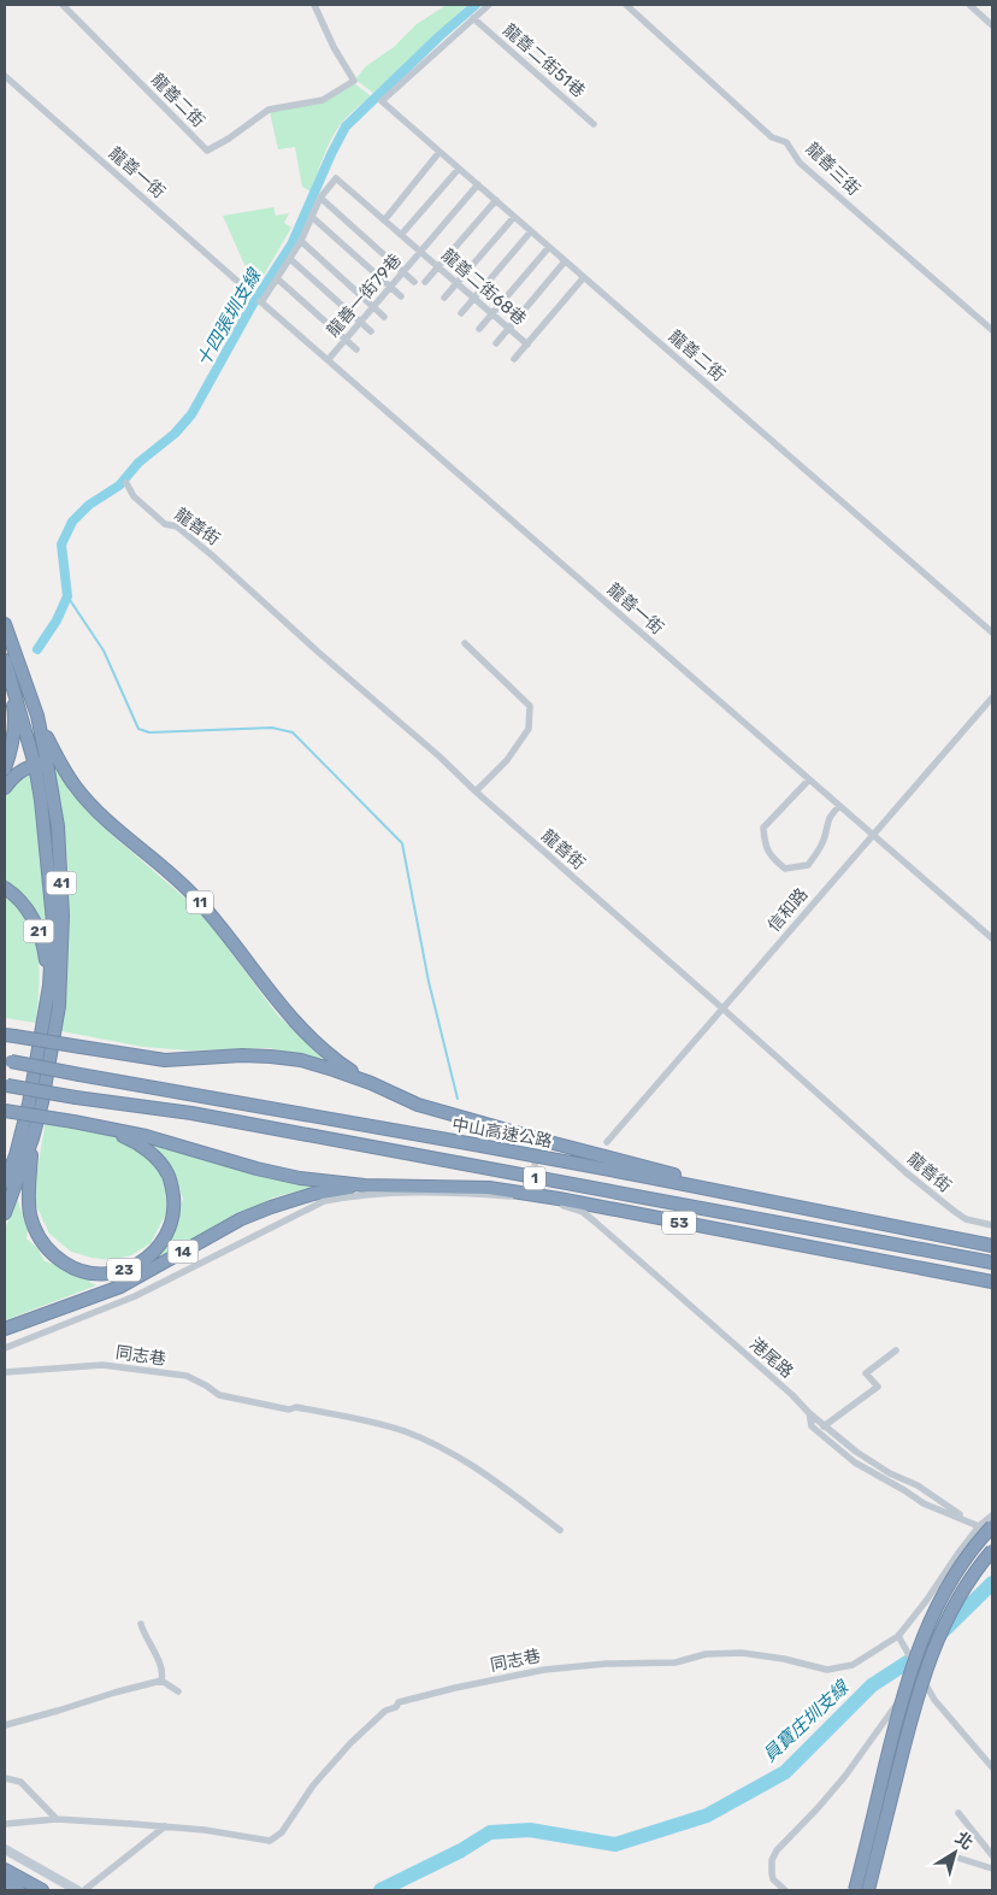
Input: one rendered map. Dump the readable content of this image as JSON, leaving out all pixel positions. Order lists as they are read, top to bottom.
{
  "streets": {
    "highway": [
      "41",
      "11",
      "21",
      "中山高速公路",
      "1",
      "53",
      "14",
      "23"
    ],
    "street": [
      "龍善二街51巷",
      "龍善二街",
      "龍善三街",
      "龍善一街",
      "龍善二街68巷",
      "龍善一街79巷",
      "龍善街",
      "信和路",
      "同志巷",
      "港尾路"
    ]
  },
  "crossings": [
    ["龍善二街51巷", "龍善二街"],
    ["龍善二街", "龍善二街68巷"],
    ["龍善一街", "龍善二街68巷"],
    ["龍善一街", "龍善一街79巷"],
    ["龍善一街", "信和路"],
    ["龍善二街68巷", "龍善一街79巷"],
    ["龍善街", "信和路"],
    ["41", "23"],
    ["53", "14"],
    ["同志巷", "港尾路"]
  ],
  "water": ["十四張圳支線", "員寶庄圳支線"],
  "north": "top right"
}
